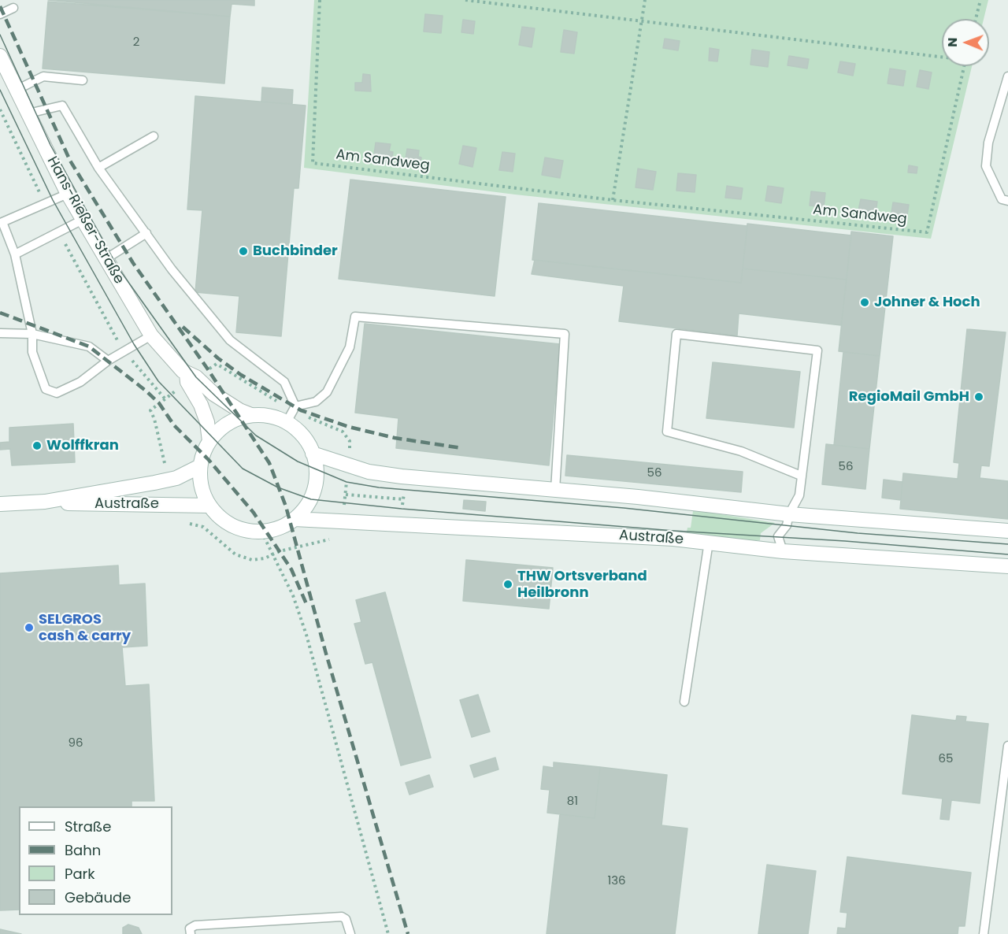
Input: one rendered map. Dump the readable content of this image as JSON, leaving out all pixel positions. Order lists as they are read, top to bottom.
{
  "streets": {
    "main road": ["Hans-Rießer-Straße", "Austraße"],
    "path": ["Am Sandweg"]
  },
  "crossings": [
    ["Hans-Rießer-Straße", "Austraße"]
  ],
  "places": [
    "Buchbinder",
    "Johner & Hoch",
    "RegioMail GmbH",
    "Wolffkran",
    "THW Ortsverband Heilbronn",
    "SELGROS cash & carry"
  ],
  "house_numbers": [
    "2",
    "56",
    "56",
    "96",
    "65",
    "81",
    "136"
  ],
  "legend": [
    "Straße",
    "Bahn",
    "Park",
    "Gebäude"
  ],
  "north": "left"
}
